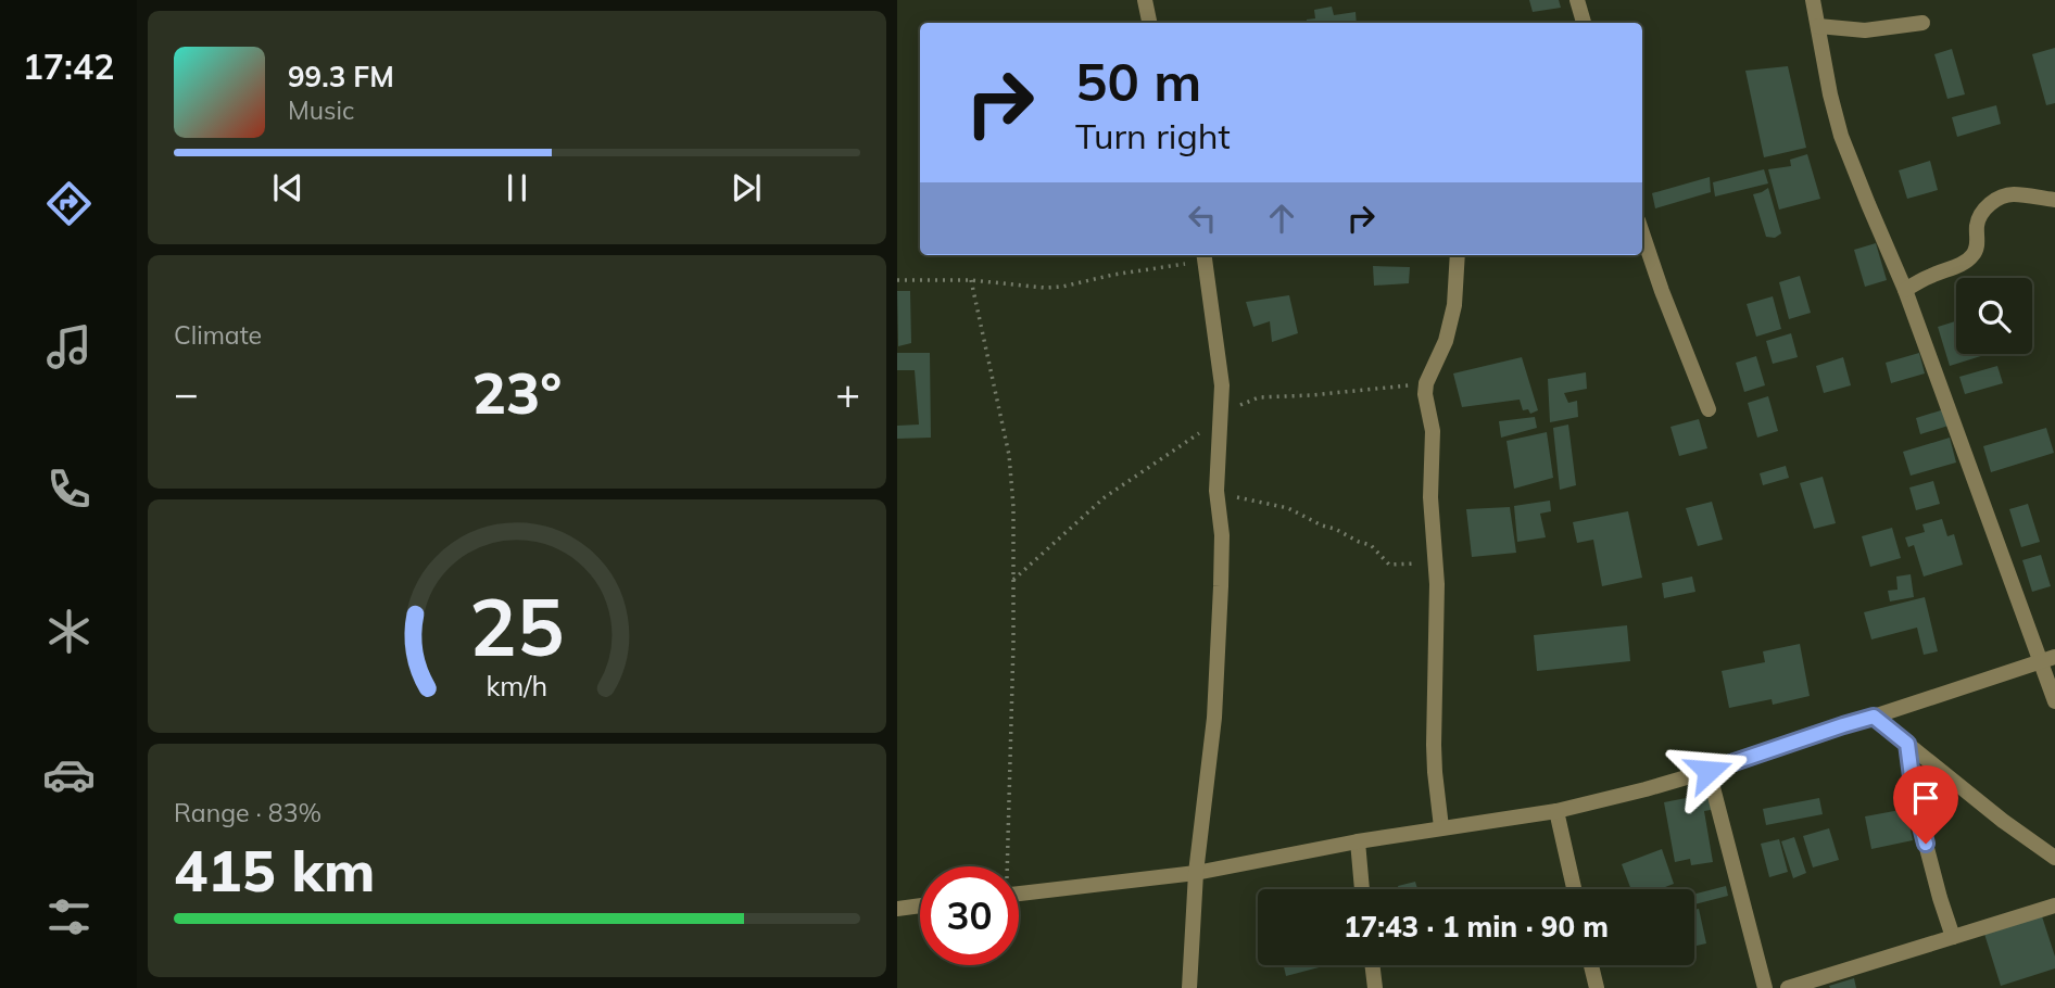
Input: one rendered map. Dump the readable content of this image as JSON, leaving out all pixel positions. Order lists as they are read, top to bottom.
{
  "page": {
    "tabs": "17:42",
    "turn": ["50 m", "Turn right"],
    "song": ["99.3 FM", "Music"],
    "tile": [
      "Climate",
      ["Range · 83%", "415 km"]
    ],
    "heat": ["−", "23°", "+"],
    "limit": "30",
    "trip": "17:43 · 1 min · 90 m",
    "gauge": ["25", "km/h"]
  }
}
